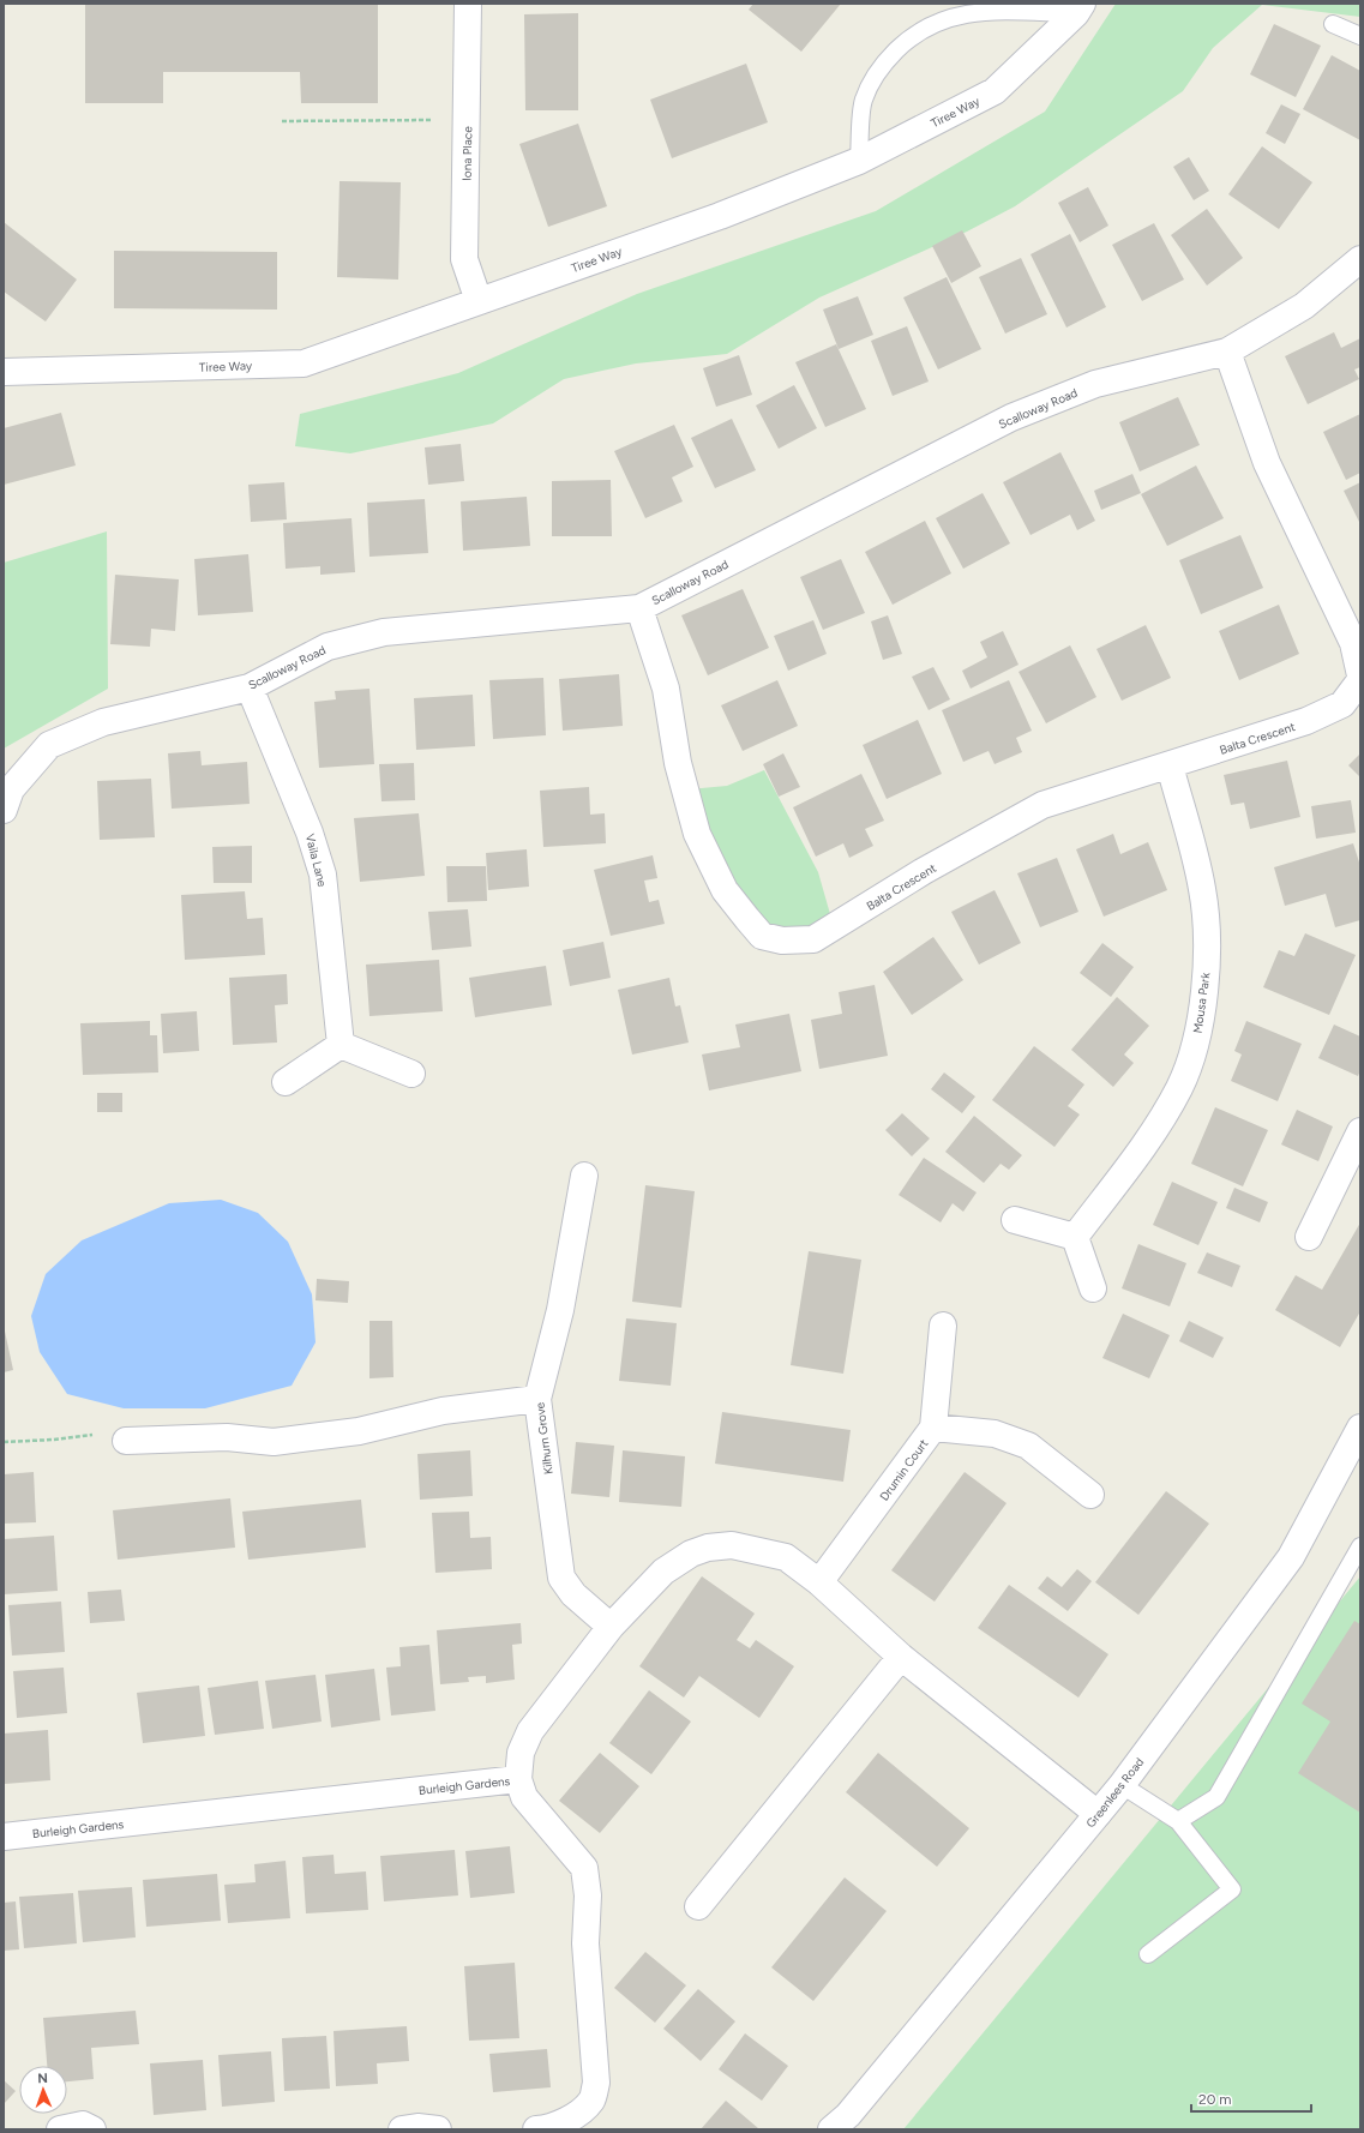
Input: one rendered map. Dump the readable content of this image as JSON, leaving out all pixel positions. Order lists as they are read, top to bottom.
{
  "streets": {
    "street": [
      "Tiree Way",
      "Iona Place",
      "Scalloway Road",
      "Balta Crescent",
      "Vaila Lane",
      "Mousa Park",
      "Kilhurn Grove",
      "Drumin Court",
      "Burleigh Gardens",
      "Greenlees Road"
    ]
  },
  "crossings": [
    ["Tiree Way", "Iona Place"],
    ["Scalloway Road", "Balta Crescent"],
    ["Scalloway Road", "Vaila Lane"],
    ["Balta Crescent", "Mousa Park"]
  ],
  "scale_bar": "20 m",
  "north": "top"
}
